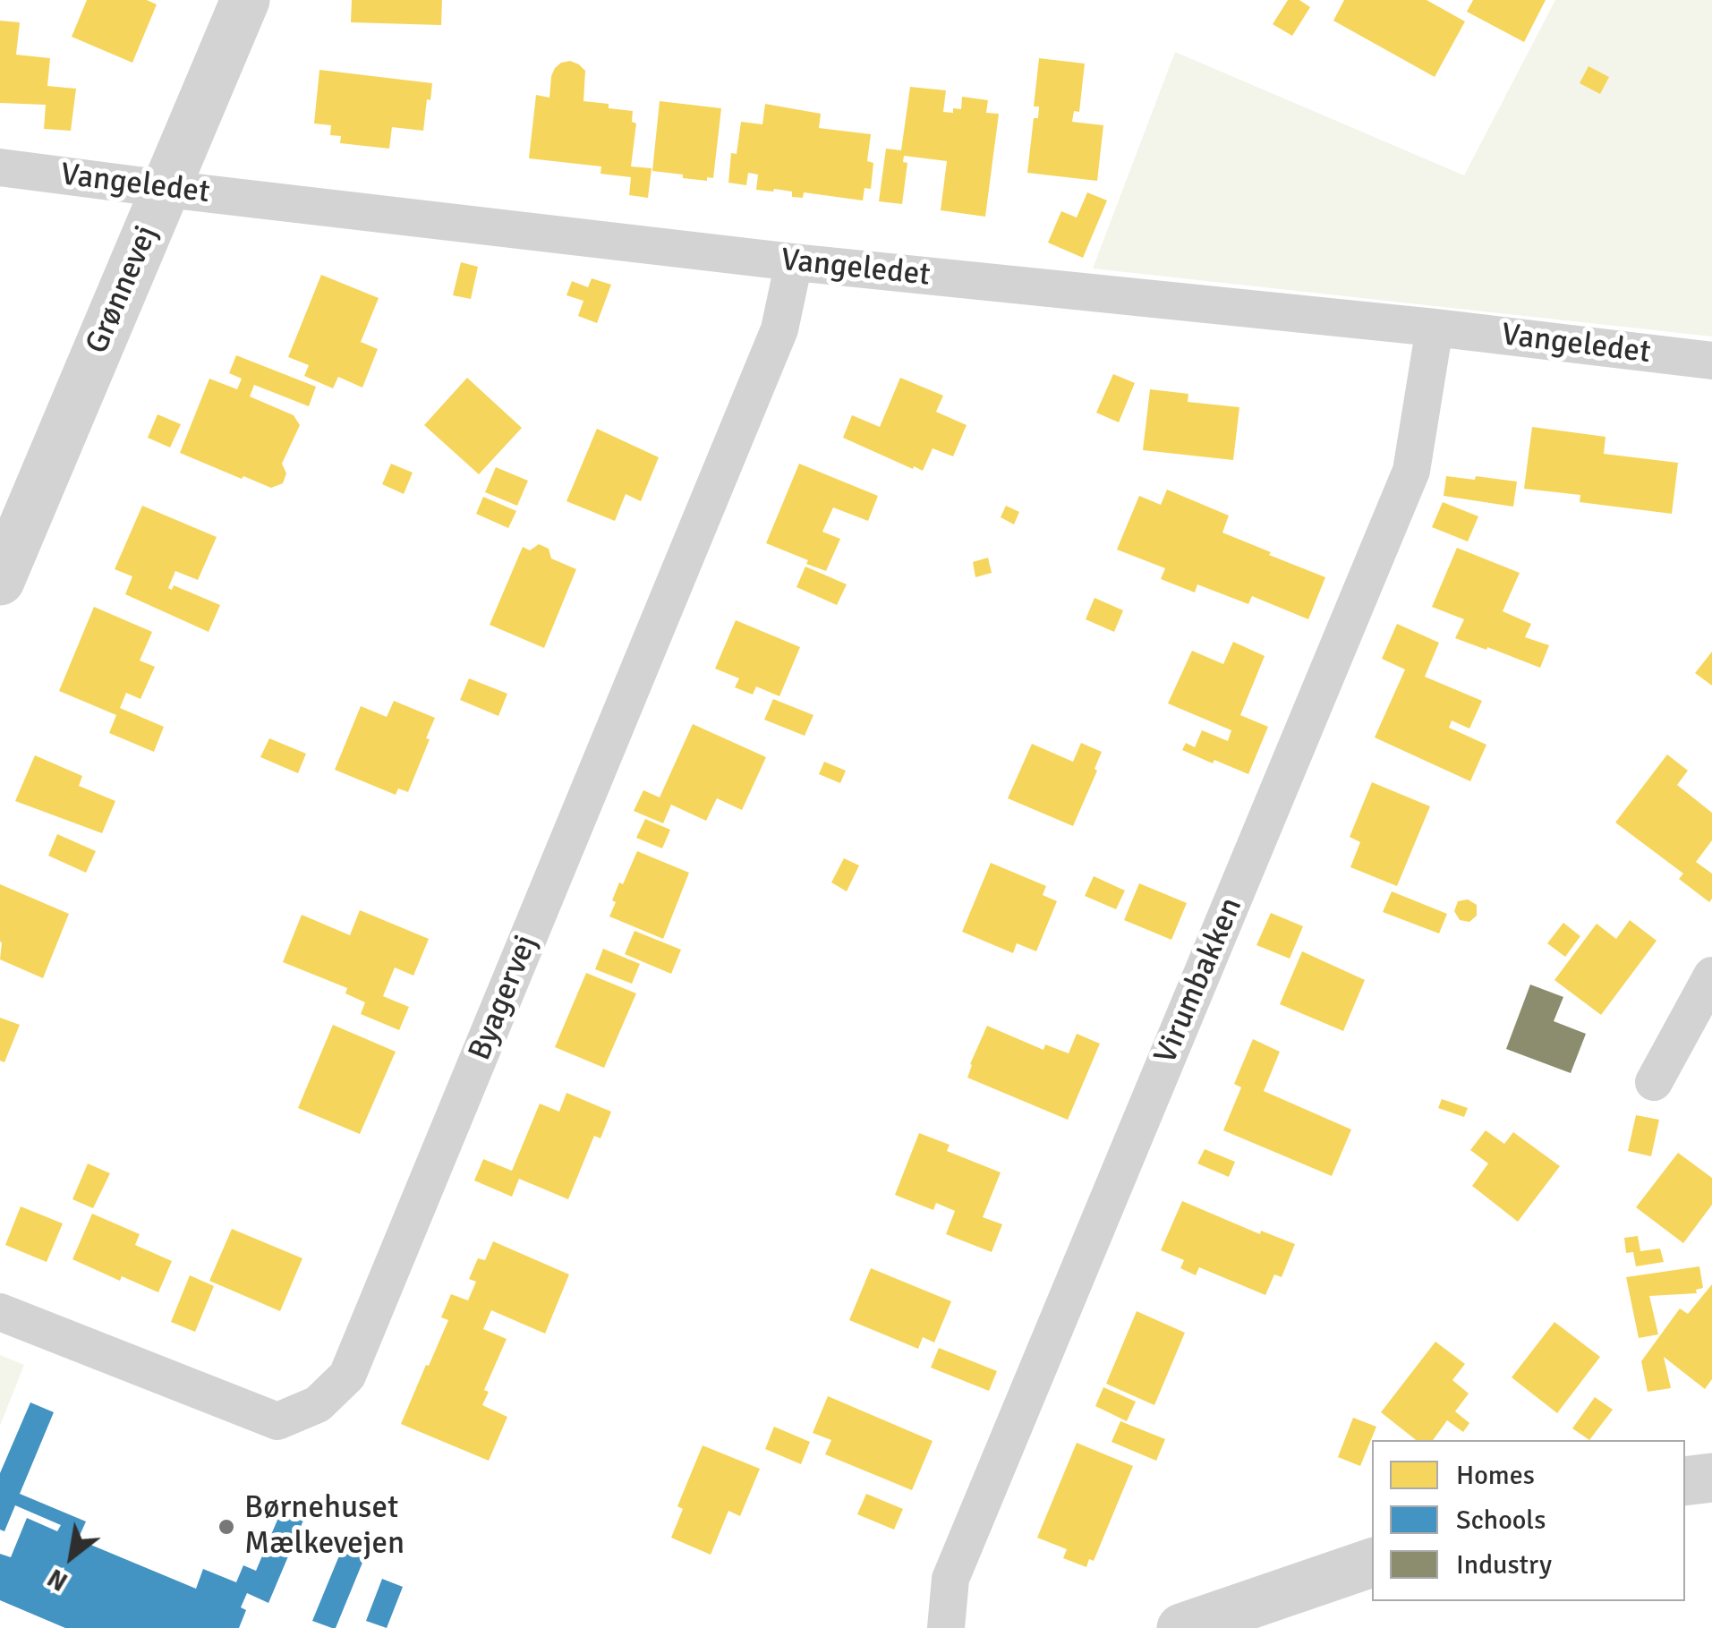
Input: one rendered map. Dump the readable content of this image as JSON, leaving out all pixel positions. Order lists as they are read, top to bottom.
{
  "streets": {
    "street": [
      "Vangeledet",
      "Grønnevej",
      "Virumbakken",
      "Byagervej"
    ]
  },
  "crossings": [
    ["Vangeledet", "Grønnevej"],
    ["Vangeledet", "Virumbakken"],
    ["Vangeledet", "Byagervej"]
  ],
  "places": ["Børnehuset Mælkevejen"],
  "legend": ["Homes", "Schools", "Industry"],
  "north": "bottom left"
}
